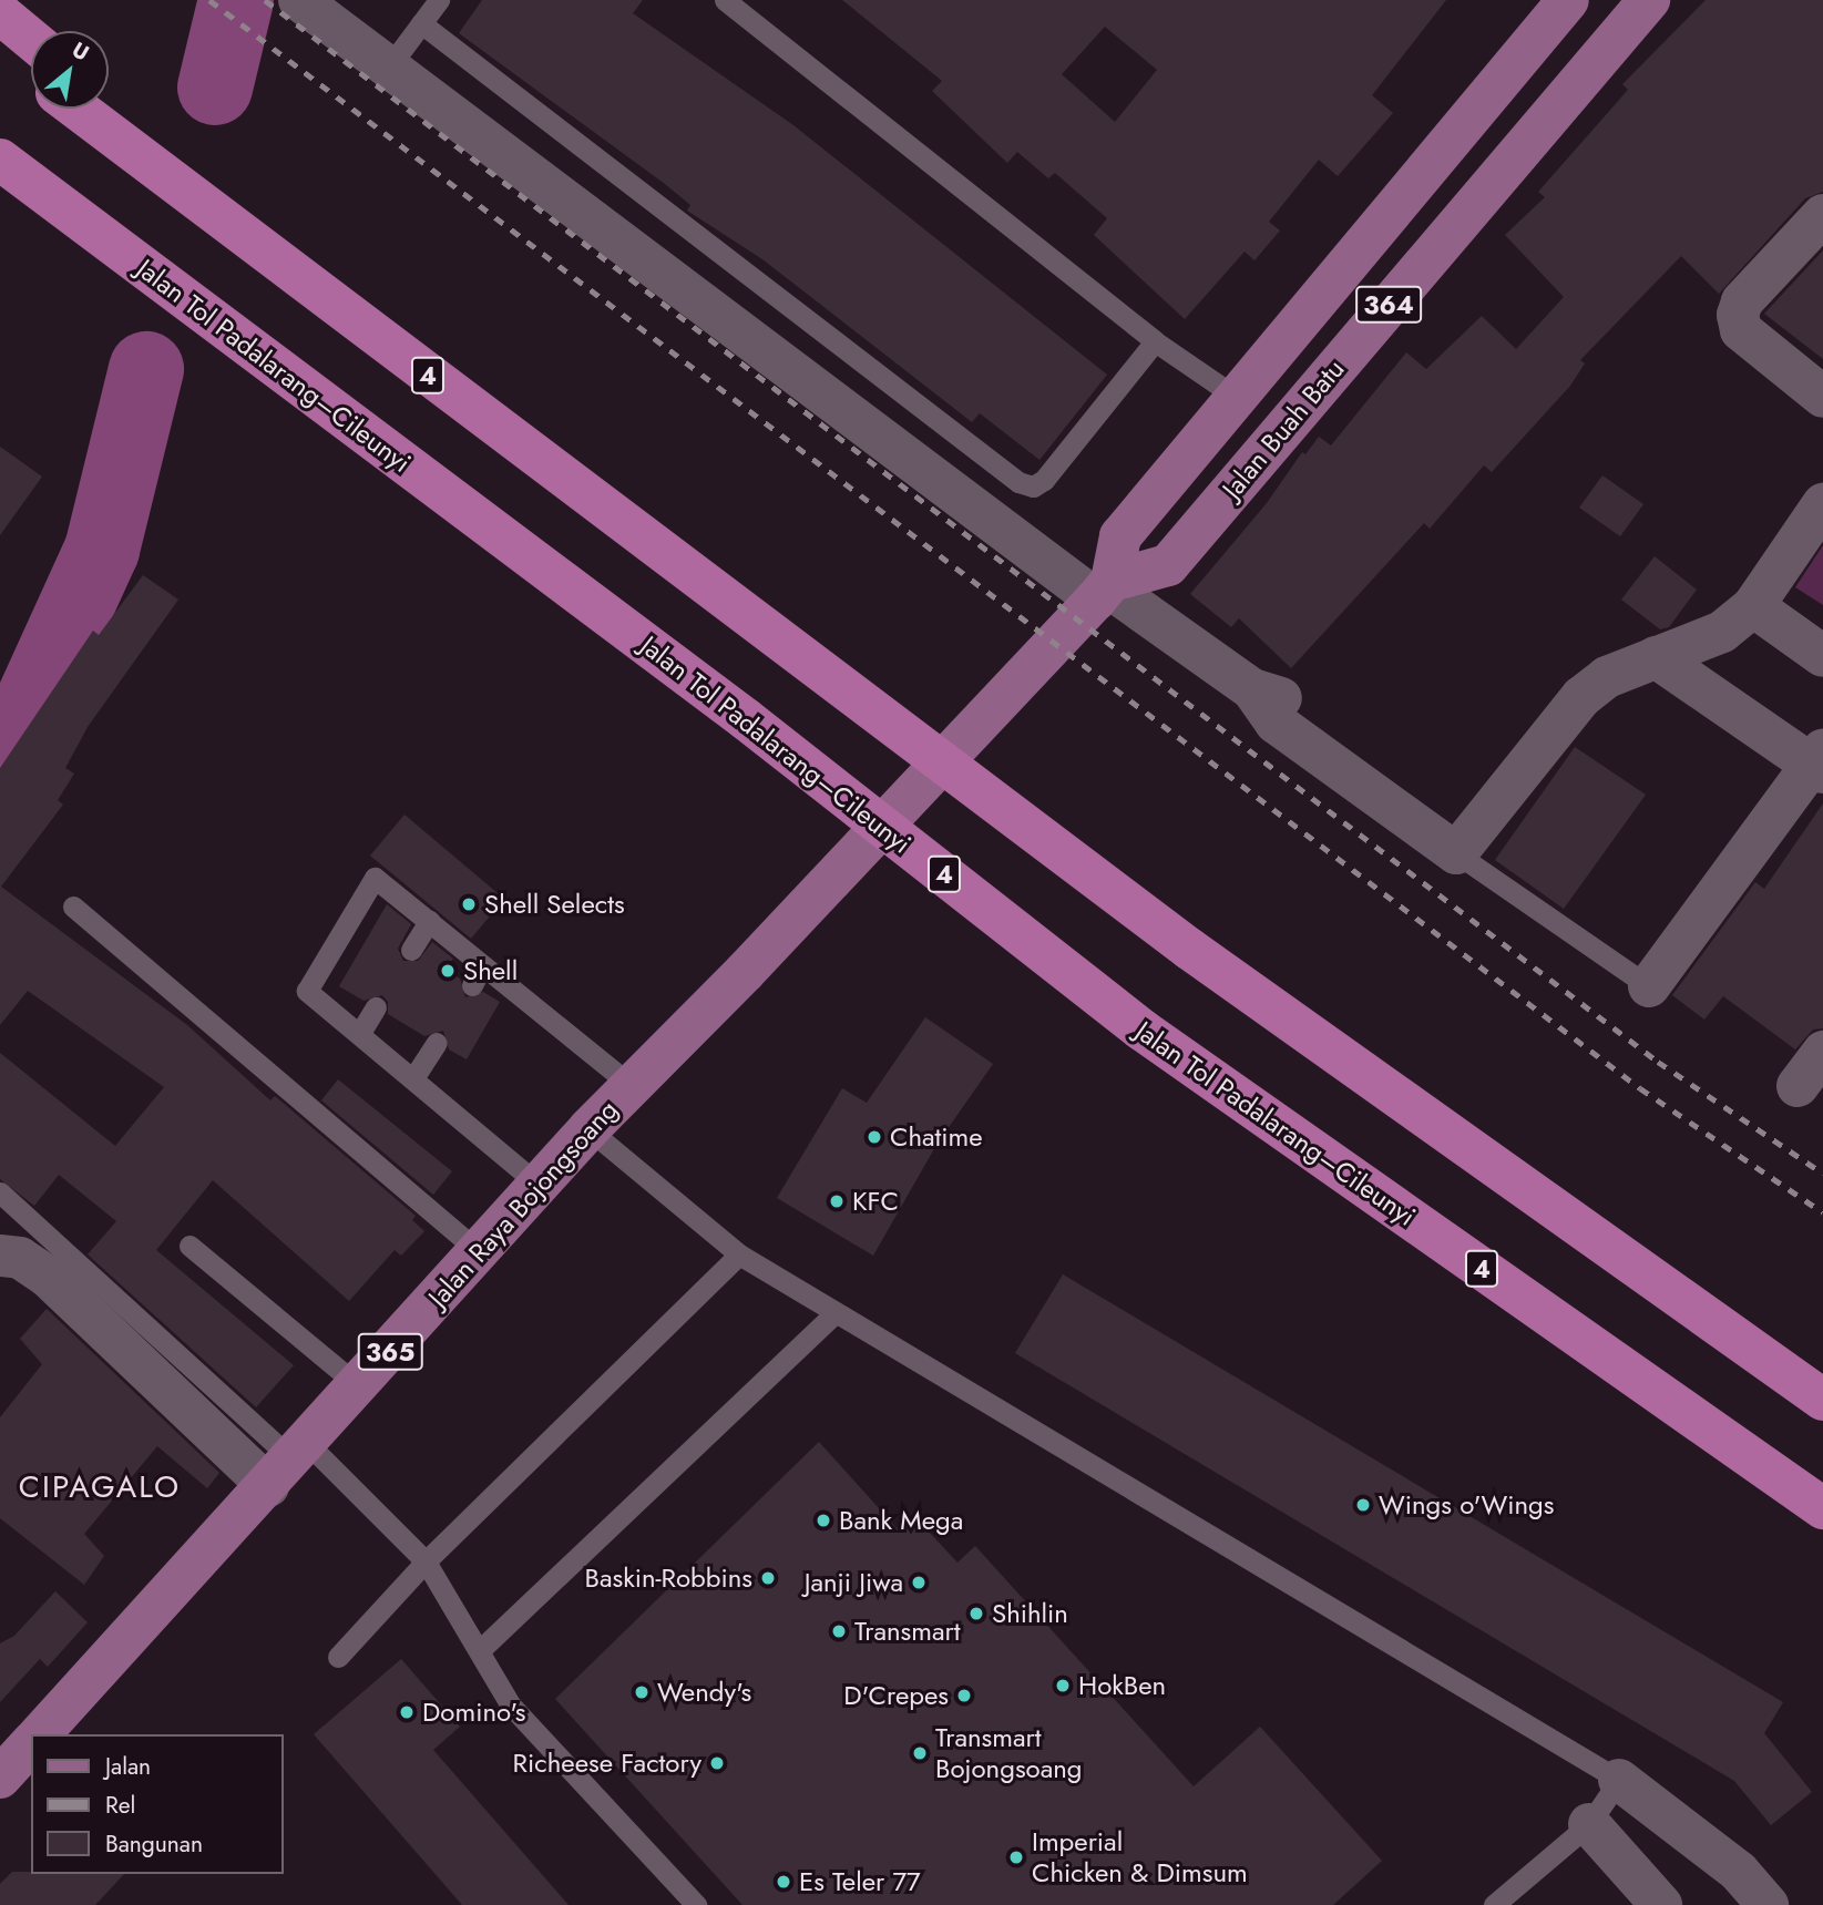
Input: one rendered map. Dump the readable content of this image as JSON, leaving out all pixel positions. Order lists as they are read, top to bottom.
{
  "streets": {
    "highway": ["Jalan Tol Padalarang–Cileunyi", "4"],
    "main road": [
      "364",
      "Jalan Buah Batu",
      "Jalan Raya Bojongsoang",
      "365"
    ]
  },
  "crossings": [
    ["Jalan Buah Batu", "Jalan Raya Bojongsoang"]
  ],
  "districts": ["CIPAGALO"],
  "places": [
    "Shell Selects",
    "Shell",
    "Chatime",
    "KFC",
    "Wings o'Wings",
    "Bank Mega",
    "Baskin-Robbins",
    "Janji Jiwa",
    "Shihlin",
    "Transmart",
    "HokBen",
    "Wendy's",
    "D'Crepes",
    "Domino's",
    "Transmart Bojongsoang",
    "Richeese Factory",
    "Imperial Chicken & Dimsum",
    "Es Teler 77"
  ],
  "legend": ["Jalan", "Rel", "Bangunan"],
  "north": "top right"
}
